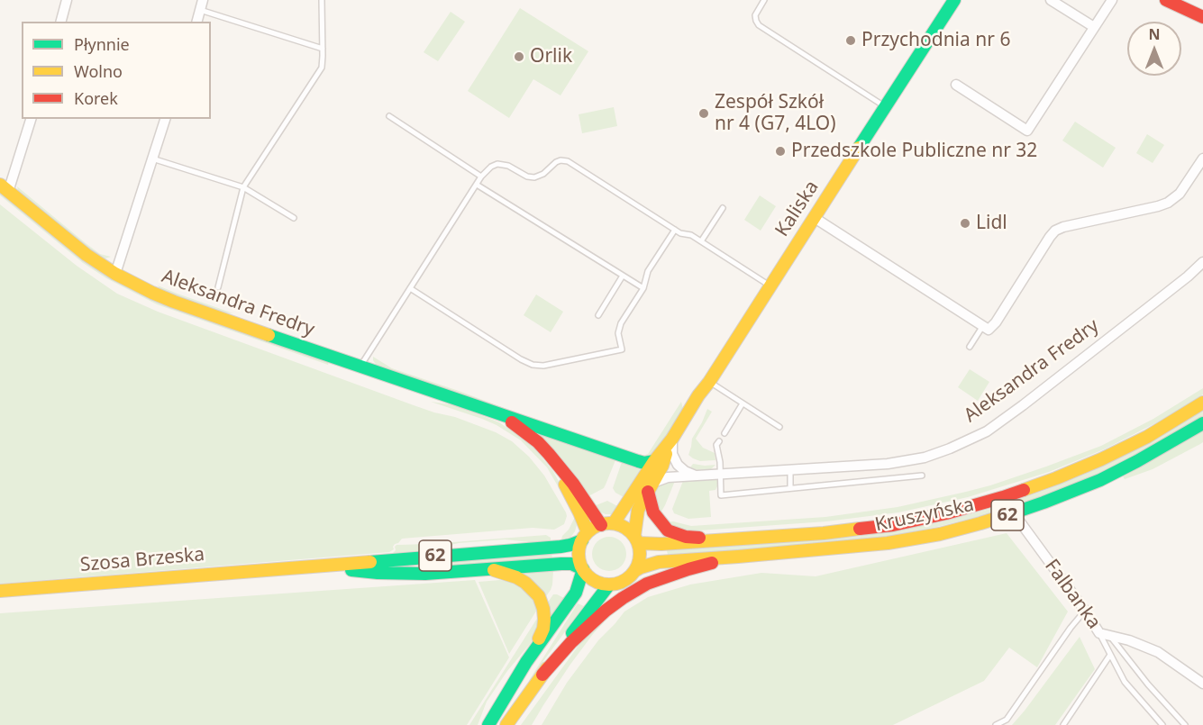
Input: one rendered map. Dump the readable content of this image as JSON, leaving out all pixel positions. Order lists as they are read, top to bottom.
{
  "streets": {
    "main road": [
      "Kaliska",
      "Aleksandra Fredry",
      "Kruszyńska",
      "62",
      "Szosa Brzeska"
    ],
    "street": ["Falbanka"]
  },
  "crossings": [
    ["Kaliska", "Aleksandra Fredry"],
    ["Kaliska", "Kruszyńska"],
    ["Kaliska", "62"],
    ["Kaliska", "Szosa Brzeska"],
    ["Aleksandra Fredry", "Kruszyńska"],
    ["Aleksandra Fredry", "62"],
    ["Aleksandra Fredry", "Szosa Brzeska"],
    ["Kruszyńska", "62"],
    ["Kruszyńska", "Szosa Brzeska"],
    ["Kruszyńska", "Falbanka"],
    ["62", "Szosa Brzeska"]
  ],
  "places": [
    "Przychodnia nr 6",
    "Orlik",
    "Zespół Szkół nr 4 (G7, 4LO)",
    "Przedszkole Publiczne nr 32",
    "Lidl"
  ],
  "legend": ["Płynnie", "Wolno", "Korek"],
  "north": "top"
}
